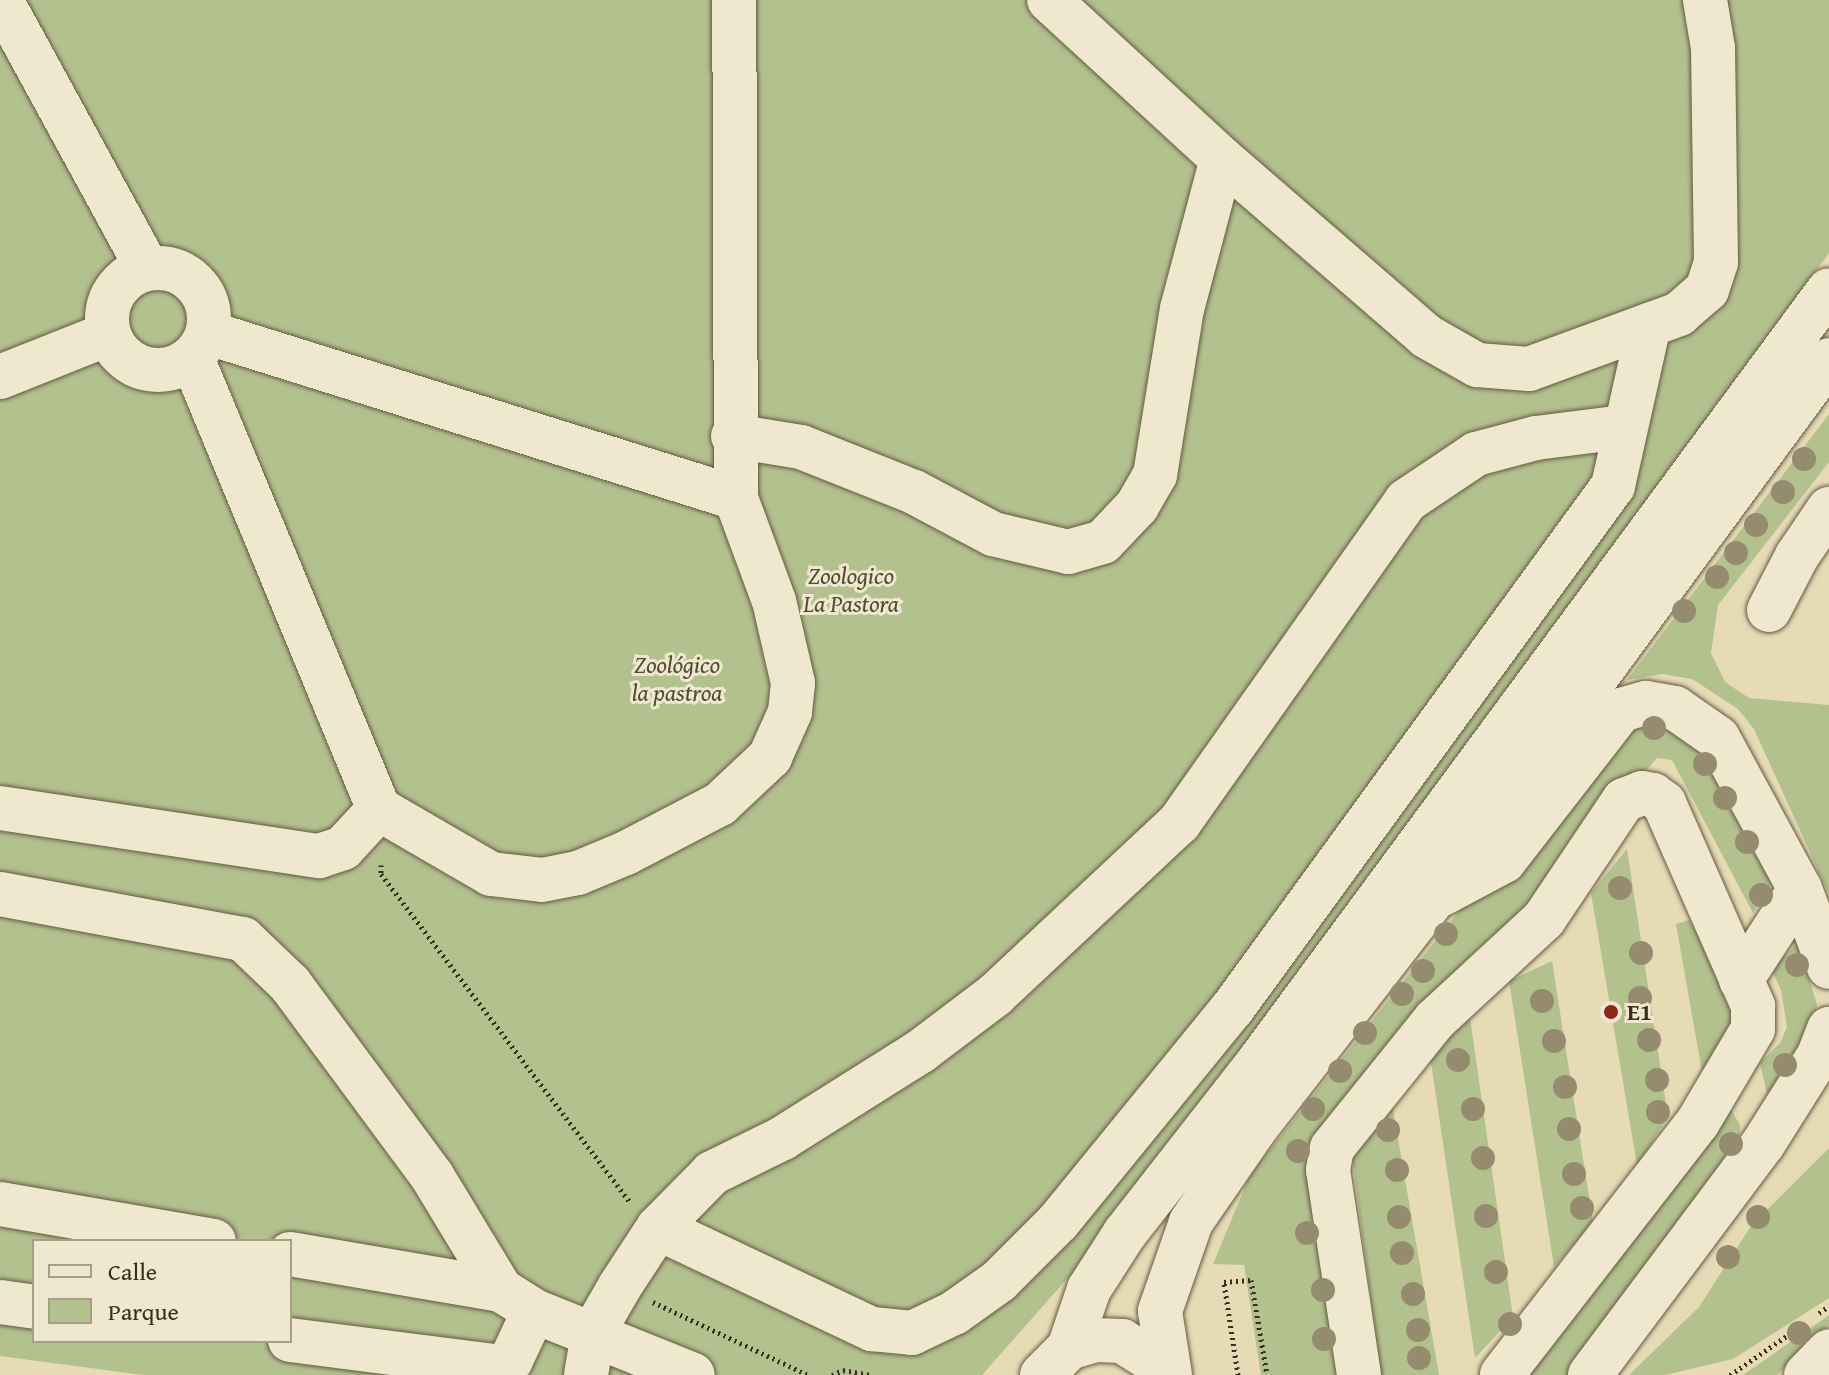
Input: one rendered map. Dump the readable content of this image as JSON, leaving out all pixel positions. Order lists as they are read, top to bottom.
{
  "parks": ["Zoologico La Pastora", "Zoológico la pastroa"],
  "places": ["E1"],
  "legend": ["Calle", "Parque"]
}
